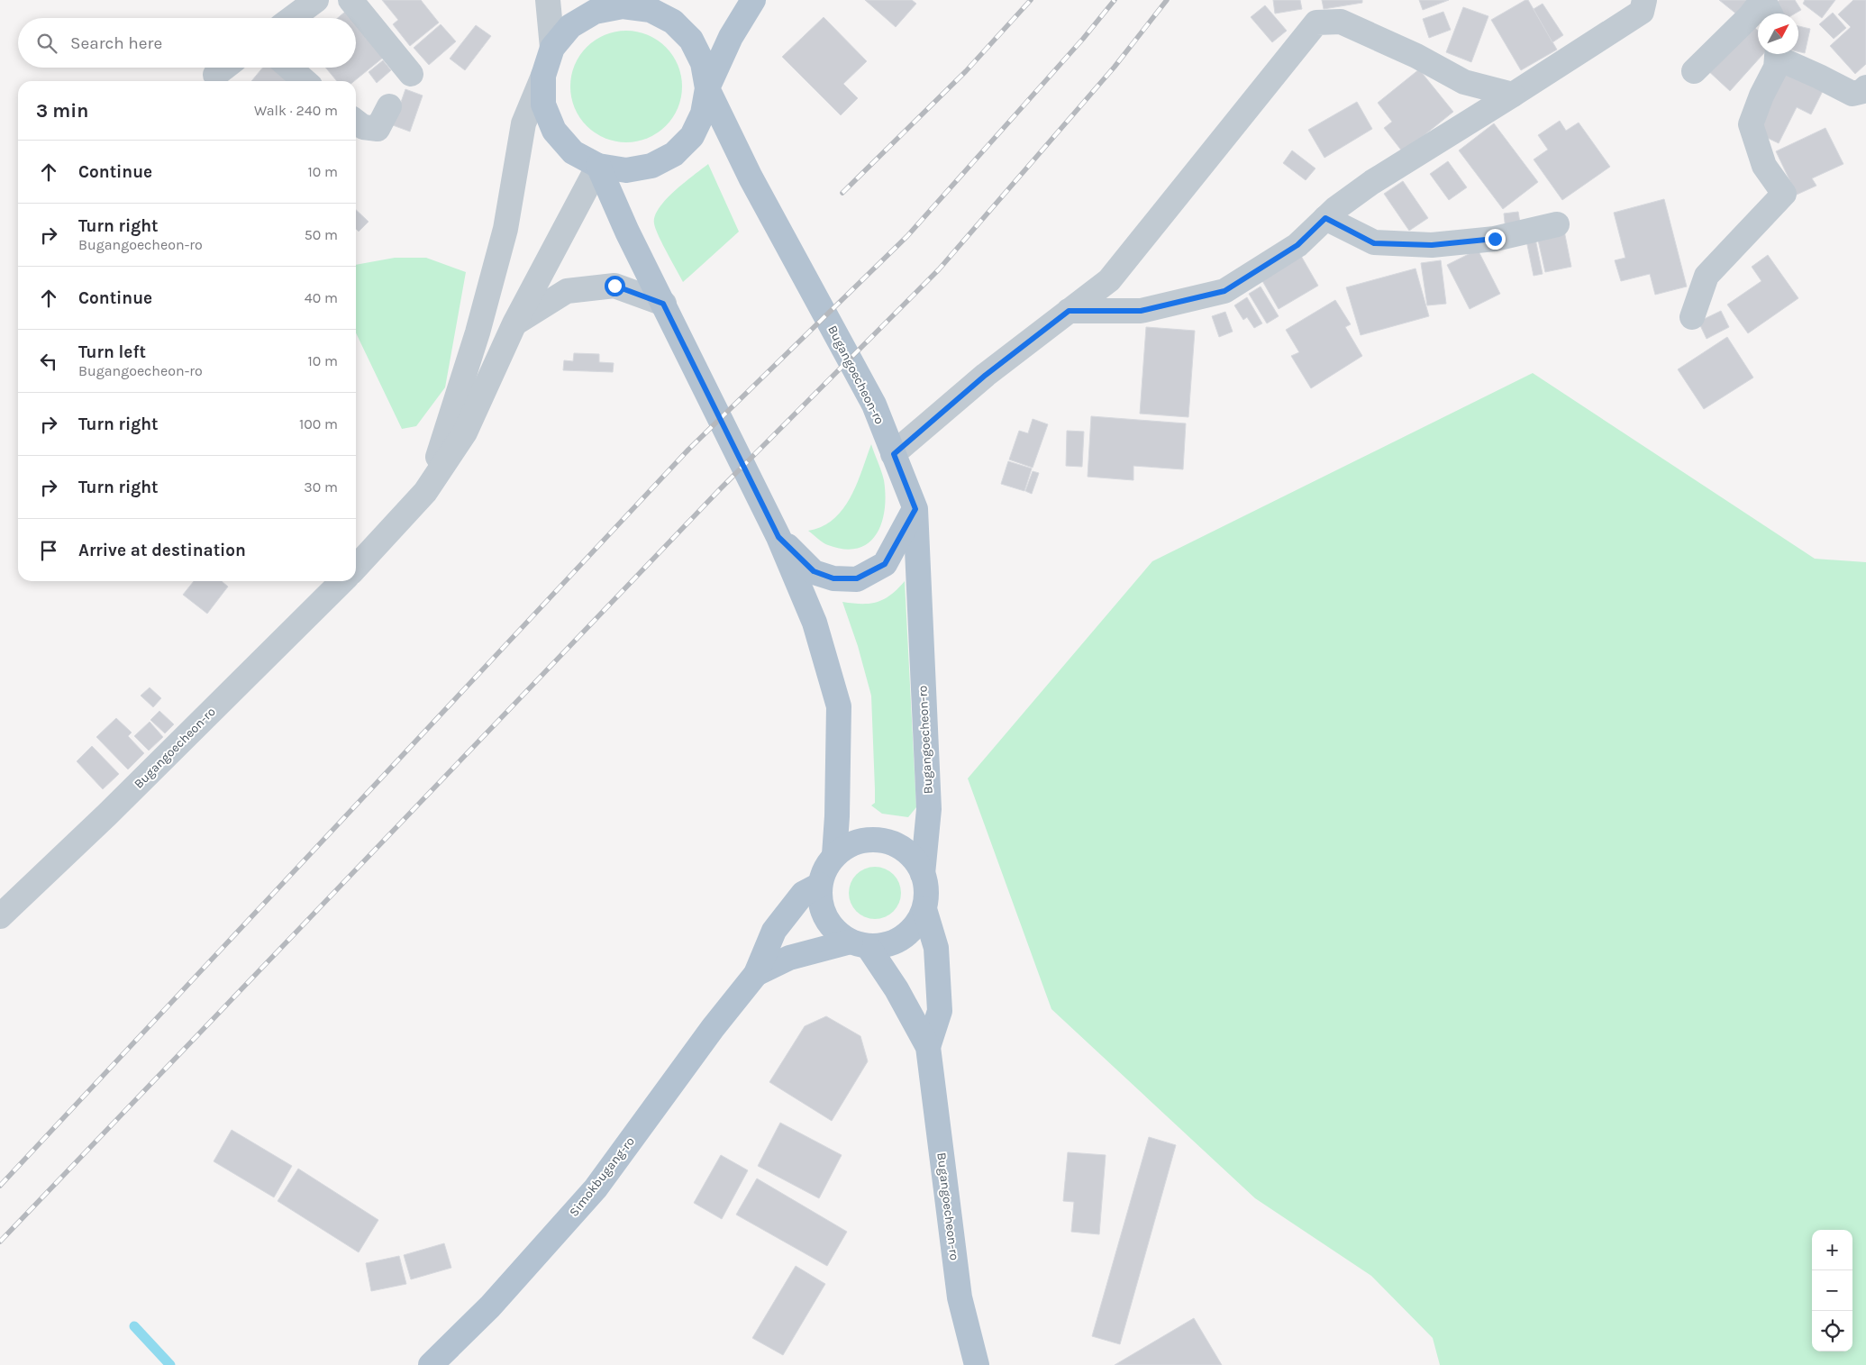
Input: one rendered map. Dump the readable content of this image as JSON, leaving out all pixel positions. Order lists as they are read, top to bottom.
{
  "streets": {
    "main road": ["Bugangoecheon-ro", "Simokbugang-ro"]
  },
  "north": "top right",
  "page": {
    "search": "Search here",
    "heading": ["3 min", "Walk · 240 m"],
    "list": [
      ["Continue", "10 m"],
      ["Turn right", "Bugangoecheon-ro", "50 m"],
      ["Continue", "40 m"],
      ["Turn left", "Bugangoecheon-ro", "10 m"],
      ["Turn right", "100 m"],
      ["Turn right", "30 m"],
      "Arrive at destination"
    ],
    "map_buttons": ["+", "−"]
  }
}
